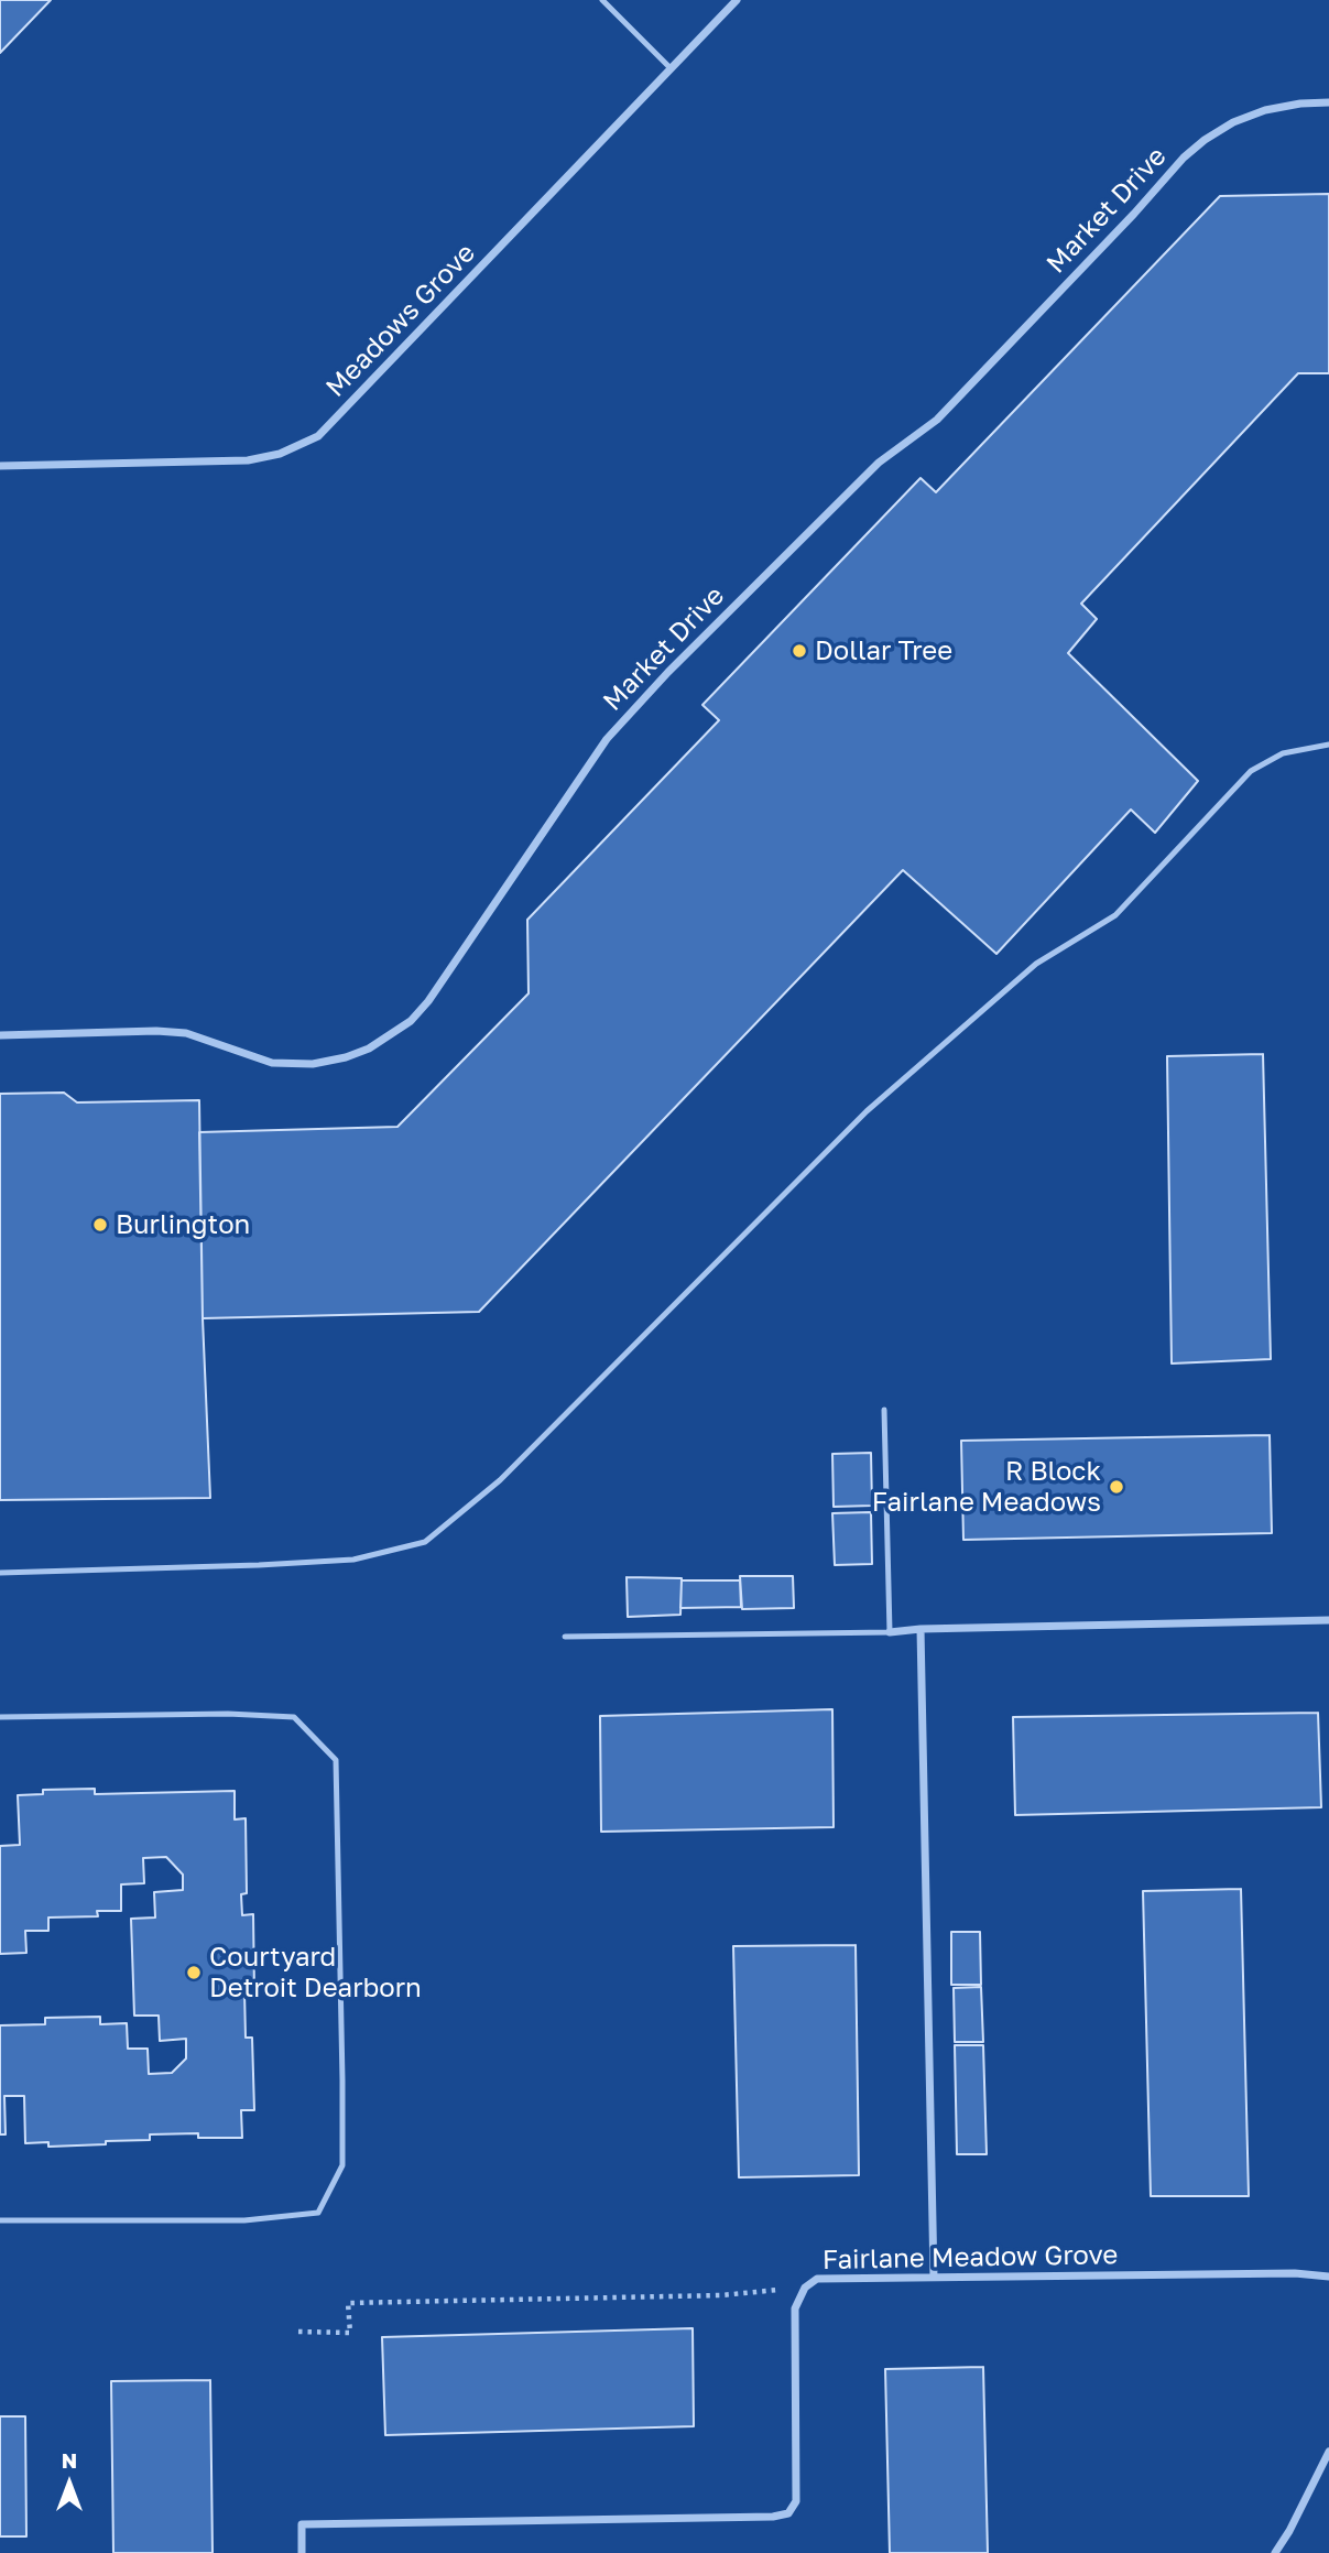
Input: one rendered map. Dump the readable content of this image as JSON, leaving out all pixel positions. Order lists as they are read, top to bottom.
{
  "streets": {
    "street": ["Market Drive", "Meadows Grove", "Fairlane Meadow Grove"]
  },
  "places": [
    "Dollar Tree",
    "Burlington",
    "R Block Fairlane Meadows",
    "Courtyard Detroit Dearborn"
  ],
  "north": "top"
}
